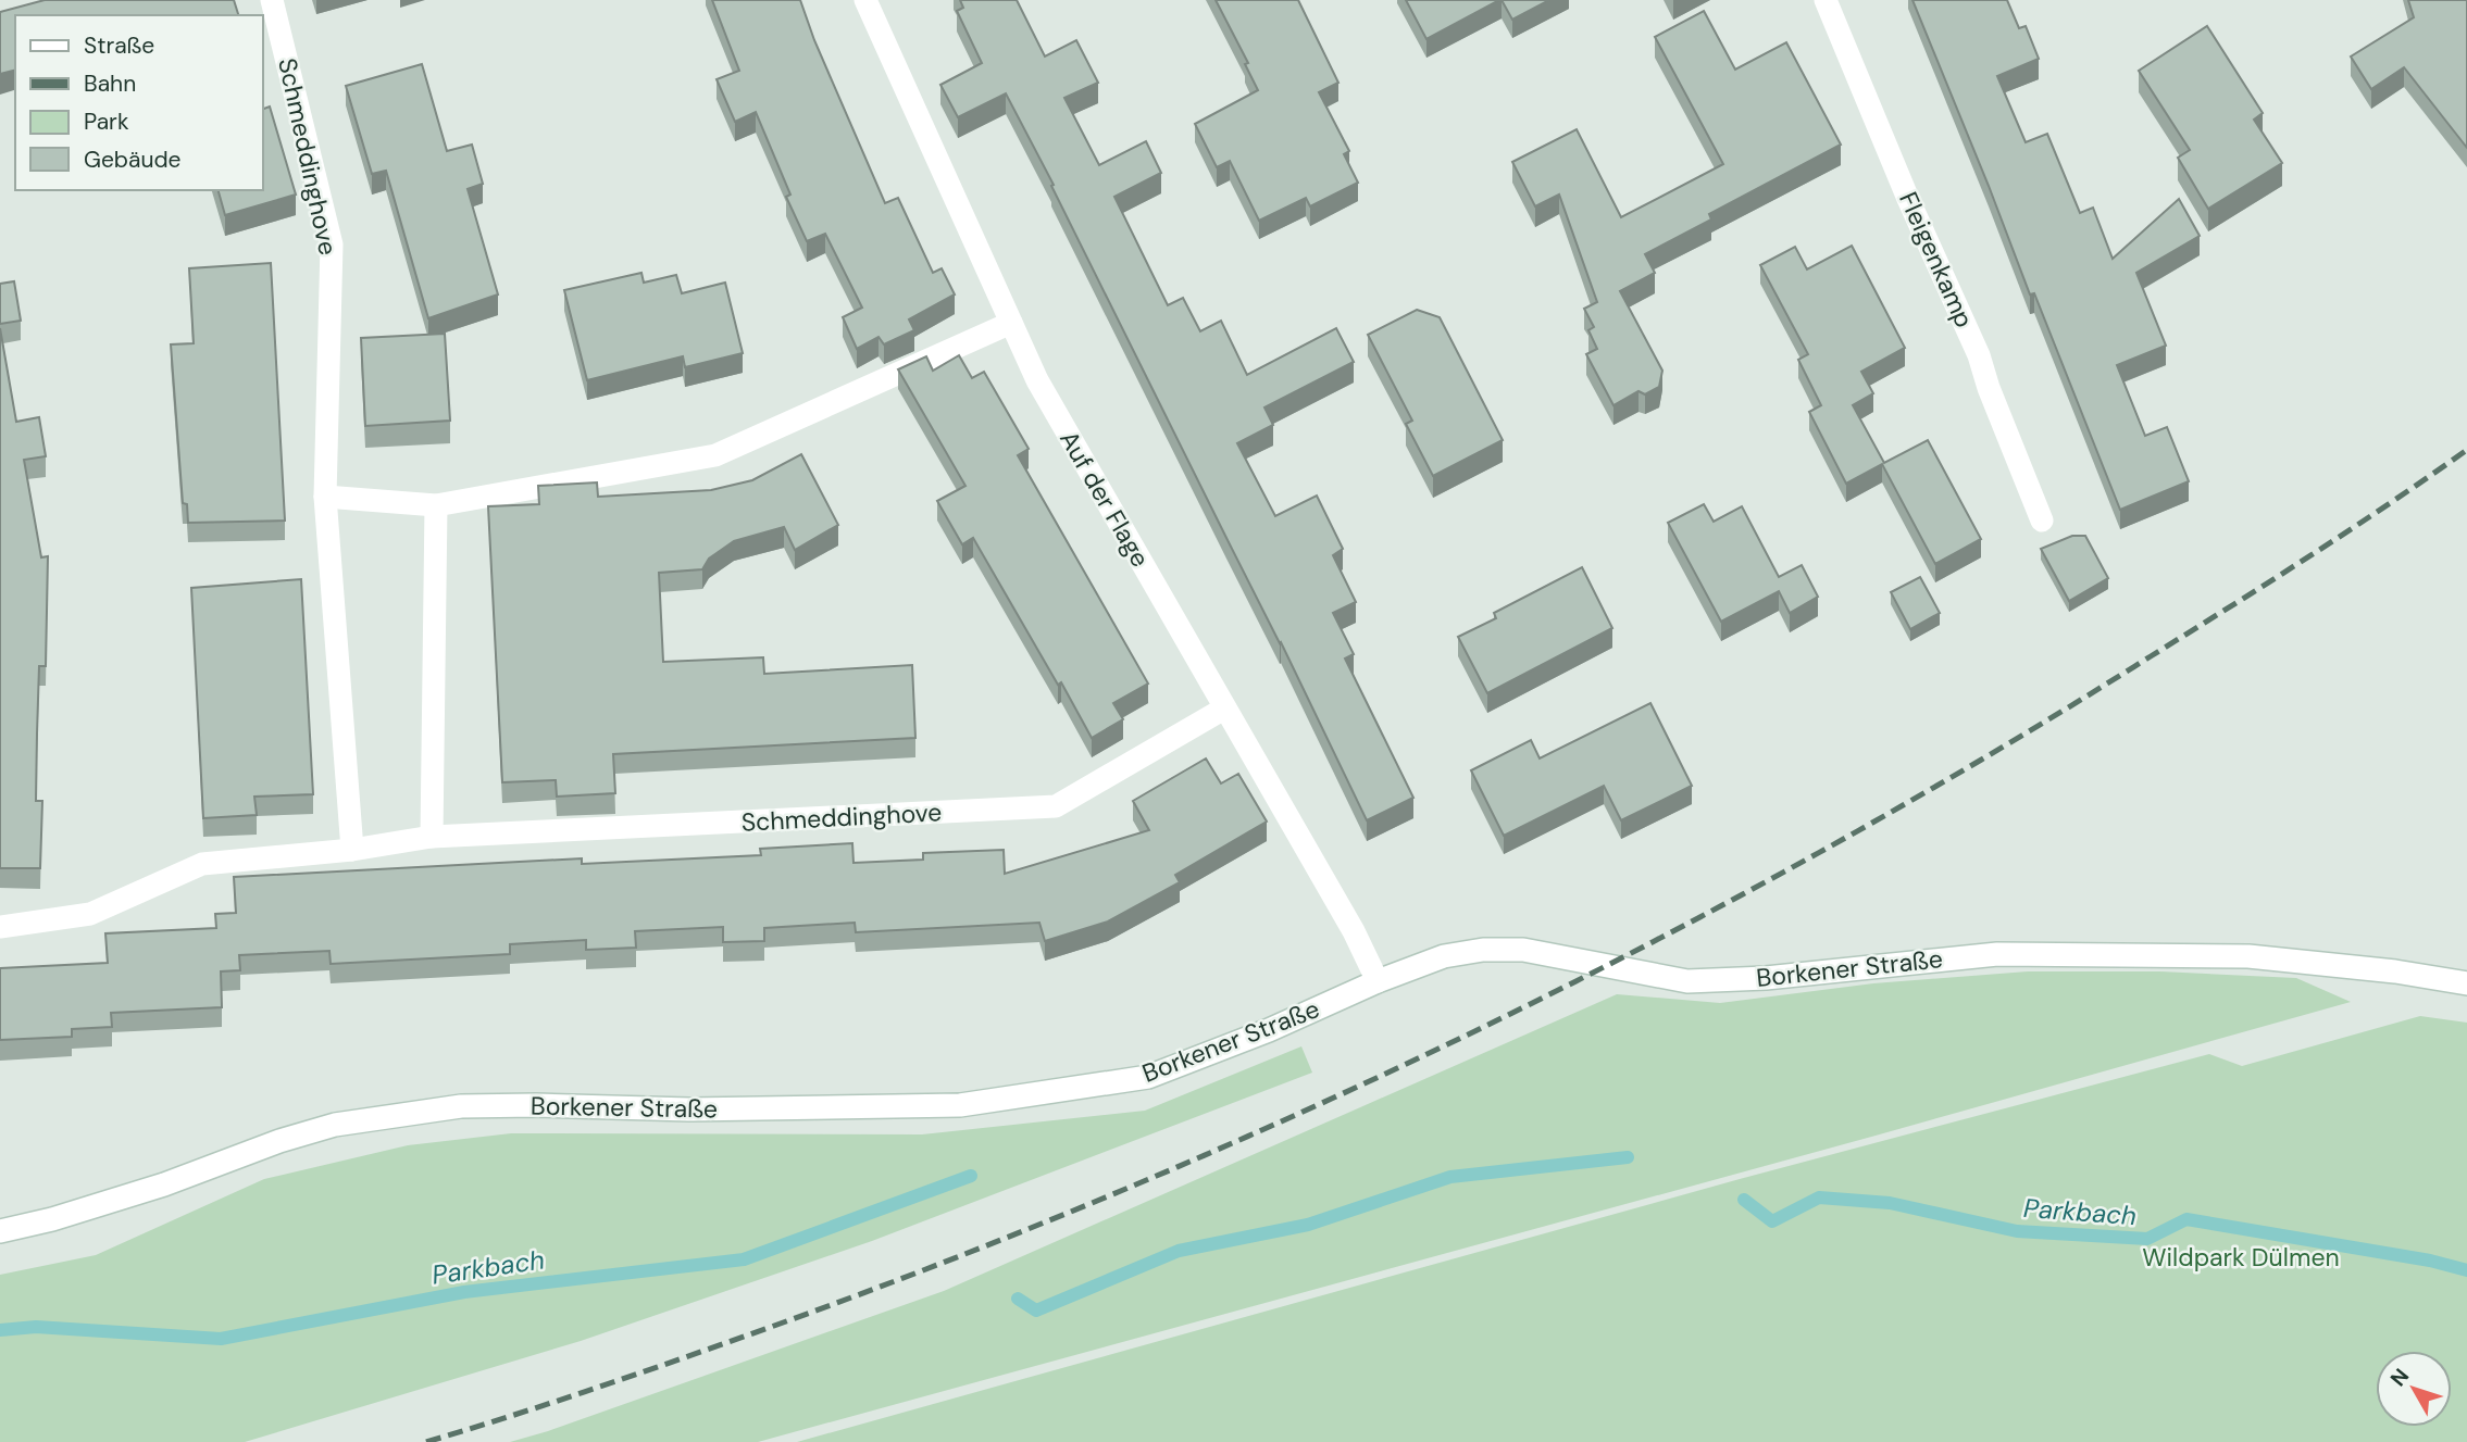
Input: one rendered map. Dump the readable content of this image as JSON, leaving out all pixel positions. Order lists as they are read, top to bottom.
{
  "streets": {
    "street": [
      "Schmeddinghove",
      "Fleigenkamp",
      "Auf der Flage",
      "Borkener Straße"
    ]
  },
  "crossings": [
    ["Schmeddinghove", "Auf der Flage"],
    ["Auf der Flage", "Borkener Straße"]
  ],
  "water": ["Parkbach"],
  "parks": ["Wildpark Dülmen"],
  "legend": [
    "Straße",
    "Bahn",
    "Park",
    "Gebäude"
  ],
  "north": "top left"
}
